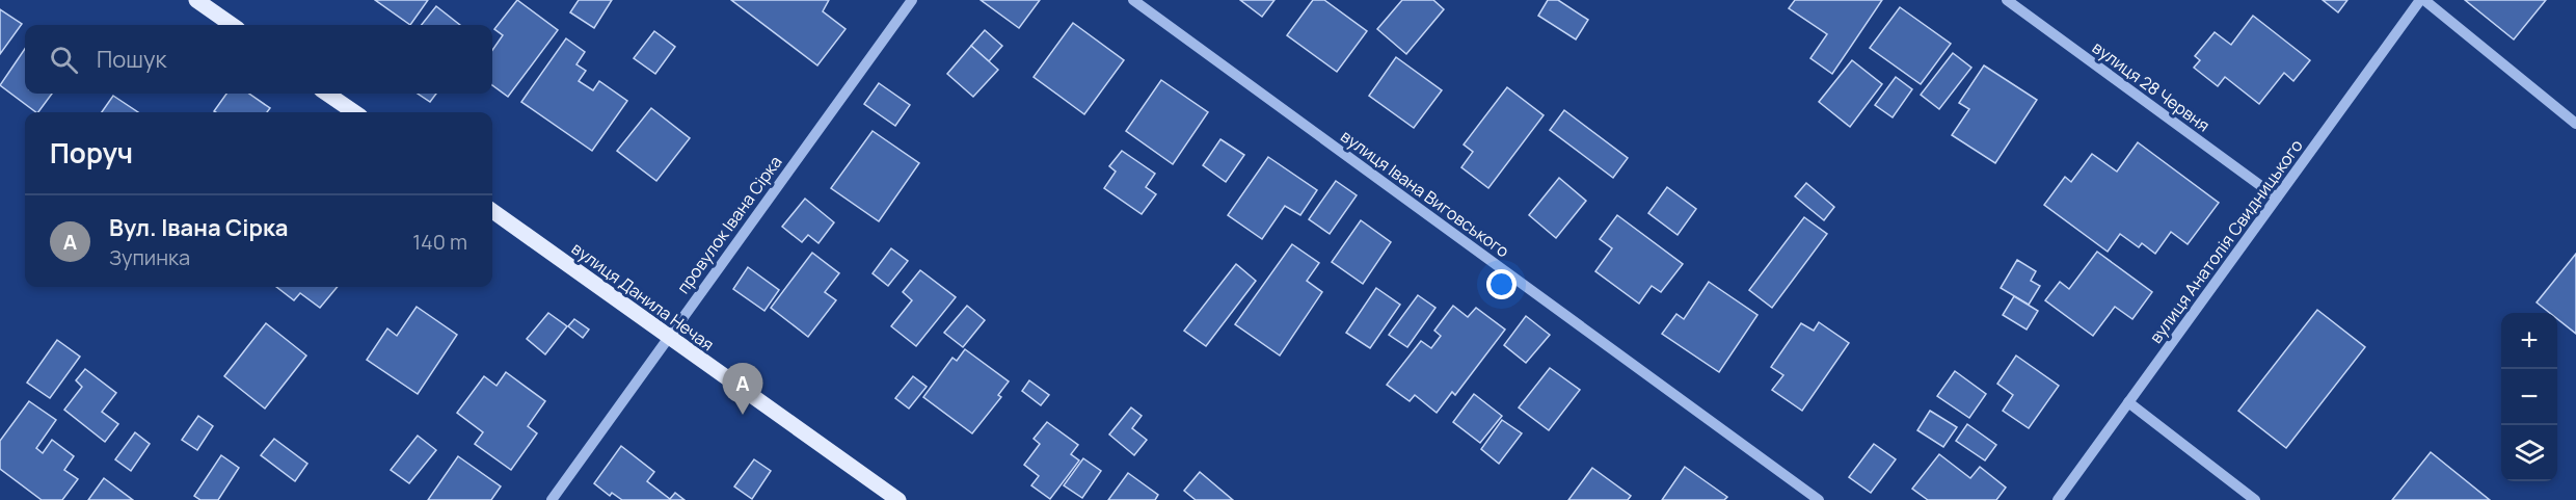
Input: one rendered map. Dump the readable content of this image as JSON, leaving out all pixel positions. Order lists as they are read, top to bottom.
{
  "streets": {
    "main road": ["вулиця Данила Нечая"],
    "street": [
      "вулиця 28 Червня",
      "вулиця Івана Виговського",
      "провулок Івана Сірка",
      "вулиця Анатолія Свидницького"
    ]
  },
  "crossings": [
    ["вулиця 28 Червня", "вулиця Анатолія Свидницького"],
    ["провулок Івана Сірка", "вулиця Данила Нечая"]
  ],
  "page": {
    "search": "Пошук",
    "heading": "Поруч",
    "list": [
      {
        "mark": "A",
        "name": "Вул. Івана Сірка",
        "note": "Зупинка",
        "value": "140 m"
      }
    ],
    "map_buttons": ["+", "−"],
    "pins": "A"
  }
}
